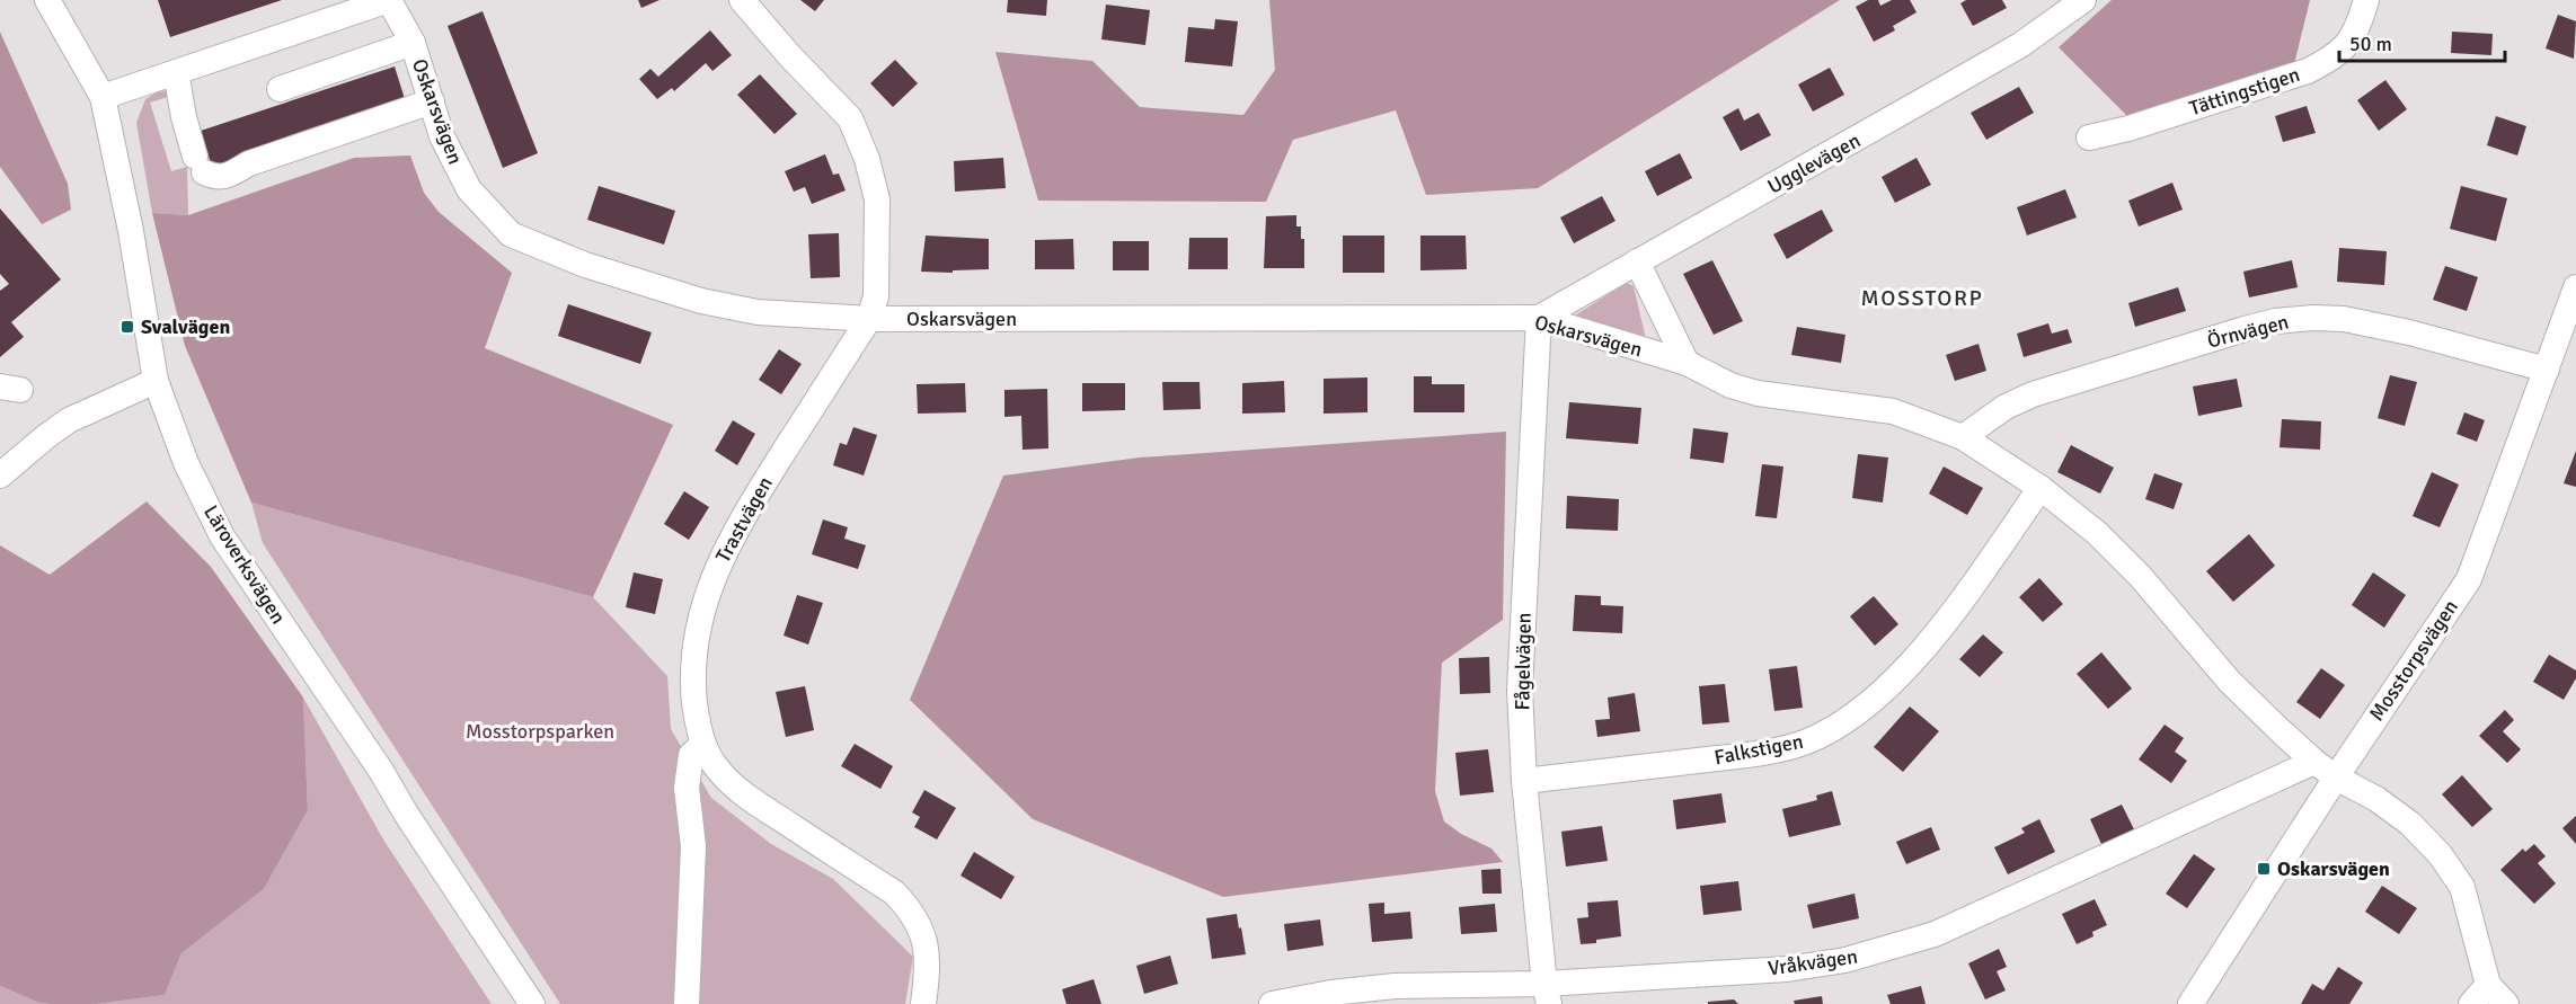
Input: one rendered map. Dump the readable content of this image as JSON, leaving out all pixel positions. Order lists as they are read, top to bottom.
{
  "streets": {
    "street": [
      "Tättingstigen",
      "Oskarsvägen",
      "Ugglevägen",
      "Örnvägen",
      "Trastvägen",
      "Läroverksvägen",
      "Mosstorpsvägen",
      "Fågelvägen",
      "Falkstigen",
      "Vråkvägen"
    ]
  },
  "crossings": [
    ["Oskarsvägen", "Ugglevägen"],
    ["Oskarsvägen", "Örnvägen"],
    ["Oskarsvägen", "Trastvägen"],
    ["Oskarsvägen", "Mosstorpsvägen"],
    ["Oskarsvägen", "Fågelvägen"],
    ["Oskarsvägen", "Falkstigen"],
    ["Oskarsvägen", "Vråkvägen"],
    ["Ugglevägen", "Fågelvägen"],
    ["Örnvägen", "Mosstorpsvägen"],
    ["Fågelvägen", "Falkstigen"],
    ["Fågelvägen", "Vråkvägen"]
  ],
  "districts": ["MOSSTORP"],
  "parks": ["Mosstorpsparken"],
  "places": {
    "transit": ["Svalvägen", "Oskarsvägen"]
  },
  "scale_bar": "50 m"
}
